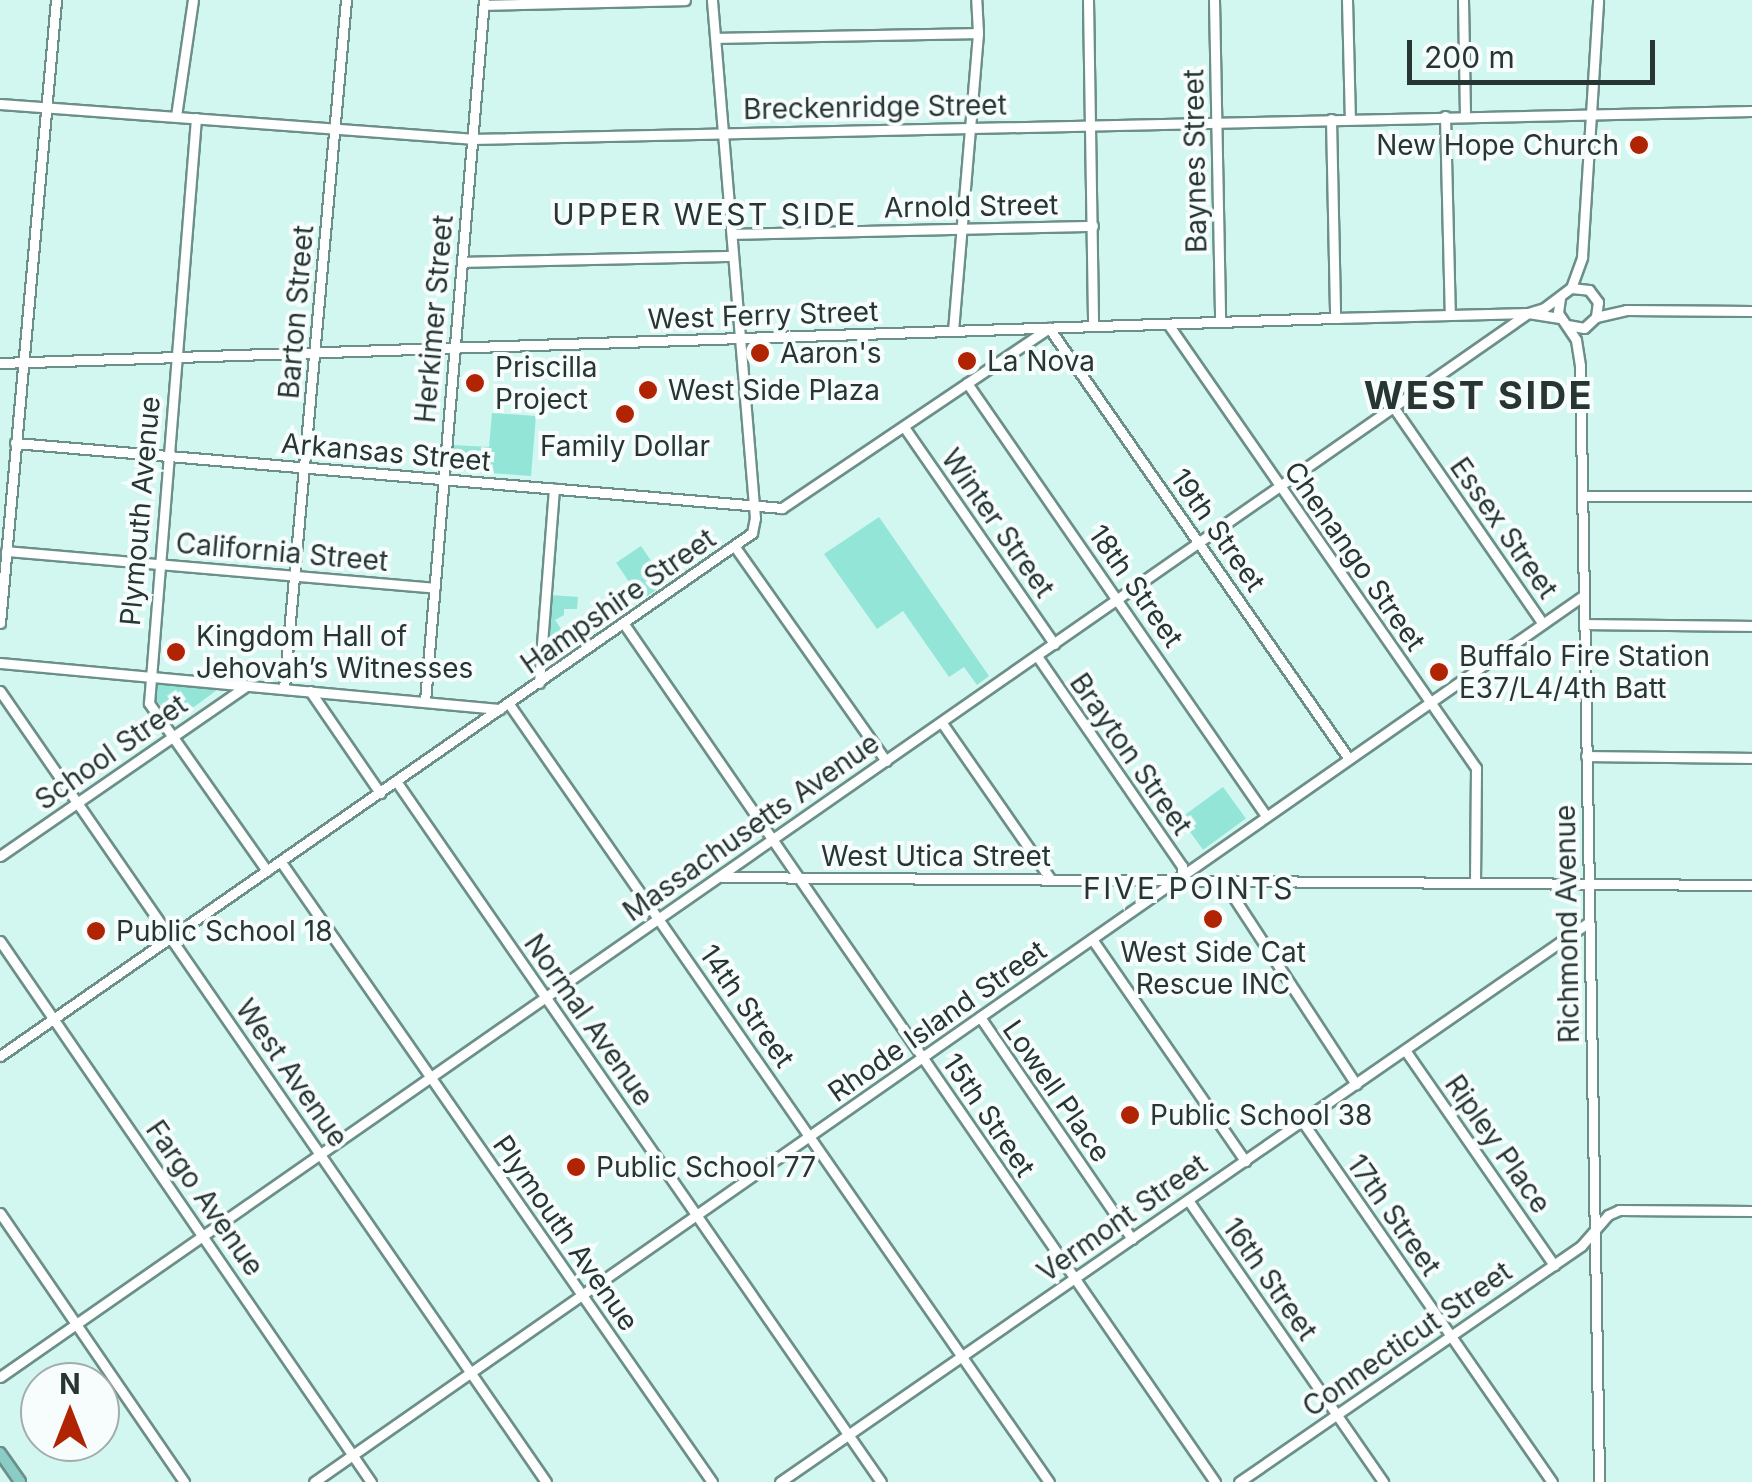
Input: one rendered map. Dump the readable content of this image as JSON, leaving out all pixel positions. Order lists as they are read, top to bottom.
{
  "streets": {
    "street": [
      "Breckenridge Street",
      "Baynes Street",
      "Arnold Street",
      "Barton Street",
      "West Ferry Street",
      "Herkimer Street",
      "Arkansas Street",
      "Plymouth Avenue",
      "Winter Street",
      "Essex Street",
      "19th Street",
      "California Street",
      "Chenango Street",
      "18th Street",
      "Hampshire Street",
      "School Street",
      "Brayton Street",
      "Massachusetts Avenue",
      "West Utica Street",
      "Richmond Avenue",
      "14th Street",
      "Normal Avenue",
      "Rhode Island Street",
      "West Avenue",
      "Lowell Place",
      "15th Street",
      "Ripley Place",
      "Fargo Avenue",
      "17th Street",
      "Vermont Street",
      "16th Street",
      "Connecticut Street"
    ]
  },
  "crossings": [
    ["Breckenridge Street", "Baynes Street"],
    ["Breckenridge Street", "Barton Street"],
    ["Breckenridge Street", "Herkimer Street"],
    ["Breckenridge Street", "Plymouth Avenue"],
    ["Baynes Street", "West Ferry Street"],
    ["Barton Street", "West Ferry Street"],
    ["Barton Street", "Arkansas Street"],
    ["Barton Street", "California Street"],
    ["West Ferry Street", "Herkimer Street"],
    ["West Ferry Street", "Plymouth Avenue"],
    ["West Ferry Street", "19th Street"],
    ["West Ferry Street", "Chenango Street"],
    ["West Ferry Street", "Massachusetts Avenue"],
    ["West Ferry Street", "Richmond Avenue"],
    ["Herkimer Street", "Arkansas Street"],
    ["Herkimer Street", "California Street"],
    ["Arkansas Street", "Plymouth Avenue"],
    ["Arkansas Street", "Hampshire Street"],
    ["Plymouth Avenue", "California Street"],
    ["Plymouth Avenue", "Hampshire Street"],
    ["Plymouth Avenue", "School Street"],
    ["Plymouth Avenue", "Massachusetts Avenue"],
    ["Plymouth Avenue", "Rhode Island Street"],
    ["Winter Street", "Massachusetts Avenue"],
    ["Essex Street", "Massachusetts Avenue"],
    ["Essex Street", "Rhode Island Street"],
    ["19th Street", "Massachusetts Avenue"],
    ["19th Street", "Rhode Island Street"],
    ["Chenango Street", "Massachusetts Avenue"],
    ["Chenango Street", "West Utica Street"],
    ["Chenango Street", "Rhode Island Street"],
    ["18th Street", "Massachusetts Avenue"],
    ["18th Street", "Rhode Island Street"],
    ["Hampshire Street", "14th Street"],
    ["Hampshire Street", "Normal Avenue"],
    ["Hampshire Street", "West Avenue"],
    ["Hampshire Street", "15th Street"],
    ["Hampshire Street", "Fargo Avenue"],
    ["School Street", "West Avenue"],
    ["Brayton Street", "Massachusetts Avenue"],
    ["Brayton Street", "West Utica Street"],
    ["Brayton Street", "Rhode Island Street"],
    ["Massachusetts Avenue", "West Utica Street"],
    ["Massachusetts Avenue", "14th Street"],
    ["Massachusetts Avenue", "Normal Avenue"],
    ["Massachusetts Avenue", "West Avenue"],
    ["Massachusetts Avenue", "15th Street"],
    ["Massachusetts Avenue", "Fargo Avenue"],
    ["West Utica Street", "Richmond Avenue"],
    ["West Utica Street", "Rhode Island Street"],
    ["West Utica Street", "15th Street"],
    ["Richmond Avenue", "Rhode Island Street"],
    ["Richmond Avenue", "Vermont Street"],
    ["Richmond Avenue", "Connecticut Street"],
    ["14th Street", "Rhode Island Street"],
    ["14th Street", "Vermont Street"],
    ["Normal Avenue", "Rhode Island Street"],
    ["Normal Avenue", "Vermont Street"],
    ["Rhode Island Street", "West Avenue"],
    ["Rhode Island Street", "Lowell Place"],
    ["Rhode Island Street", "15th Street"],
    ["Rhode Island Street", "Fargo Avenue"],
    ["Lowell Place", "Vermont Street"],
    ["15th Street", "Vermont Street"],
    ["Ripley Place", "Vermont Street"],
    ["Ripley Place", "Connecticut Street"],
    ["17th Street", "Vermont Street"],
    ["17th Street", "Connecticut Street"],
    ["Vermont Street", "16th Street"],
    ["16th Street", "Connecticut Street"]
  ],
  "districts": ["UPPER WEST SIDE", "WEST SIDE", "FIVE POINTS"],
  "places": [
    "New Hope Church",
    "Aaron's",
    "La Nova",
    "Priscilla Project",
    "West Side Plaza",
    "Family Dollar",
    "Kingdom Hall of Jehovah’s Witnesses",
    "Buffalo Fire Station E37/L4/4th Batt",
    "West Side Cat Rescue INC",
    "Public School 18",
    "Public School 38",
    "Public School 77"
  ],
  "scale_bar": "200 m",
  "north": "top"
}
